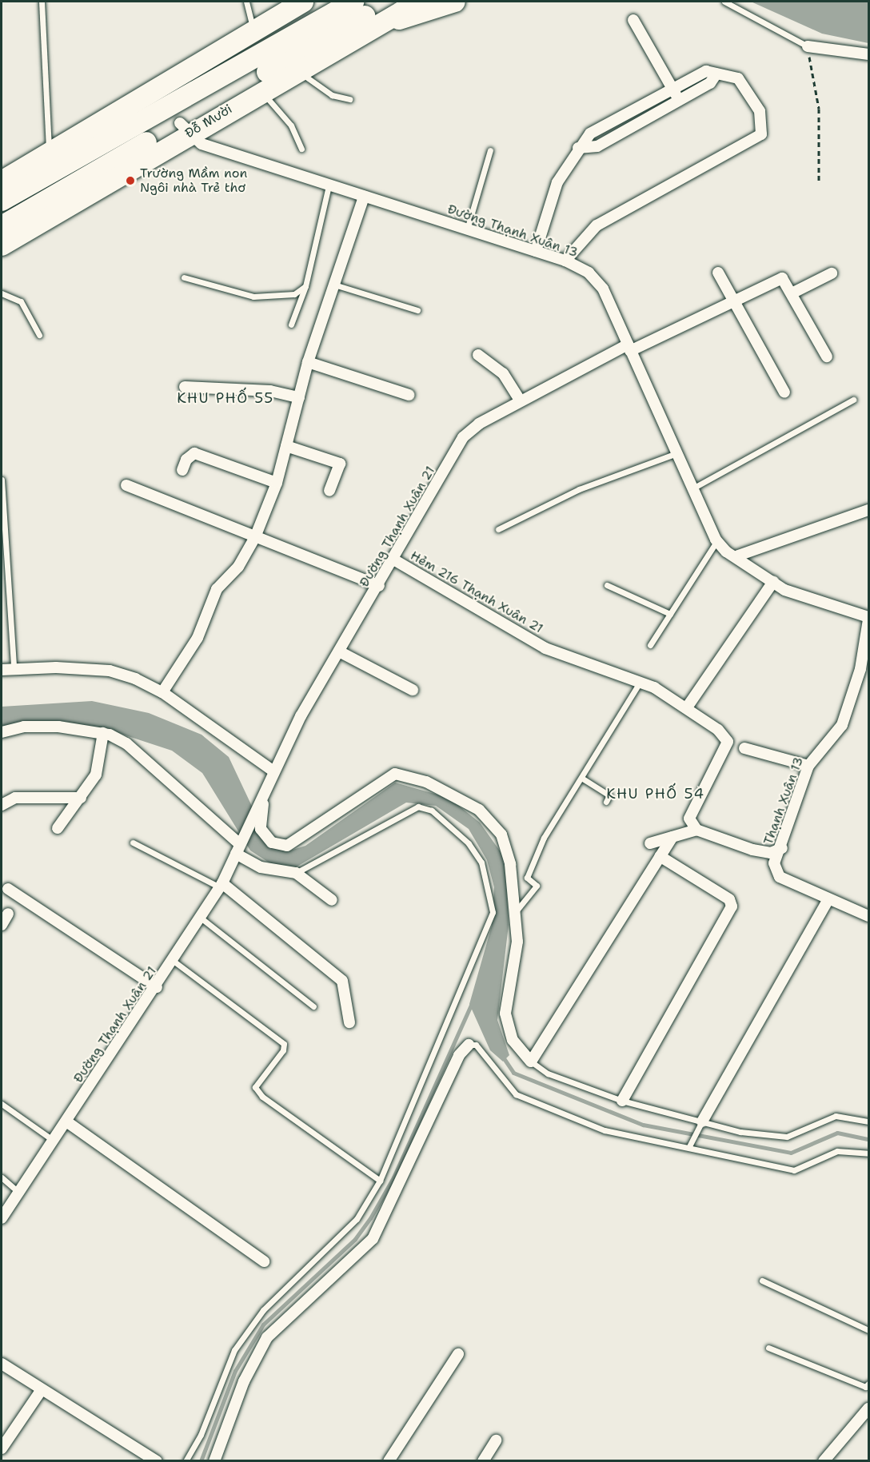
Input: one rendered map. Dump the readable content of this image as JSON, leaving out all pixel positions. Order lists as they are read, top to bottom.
{
  "streets": {
    "highway": ["Đỗ Mười"],
    "street": [
      "Đường Thạnh Xuân 13",
      "Đường Thạnh Xuân 21",
      "Hẻm 216 Thạnh Xuân 21",
      "Thạnh Xuân 13"
    ]
  },
  "crossings": [
    ["Đỗ Mười", "Đường Thạnh Xuân 13"],
    ["Đường Thạnh Xuân 13", "Đường Thạnh Xuân 21"],
    ["Đường Thạnh Xuân 13", "Thạnh Xuân 13"],
    ["Đường Thạnh Xuân 21", "Hẻm 216 Thạnh Xuân 21"]
  ],
  "districts": ["KHU PHỐ 55", "KHU PHỐ 54"],
  "places": ["Trường Mầm non Ngôi nhà Trẻ thơ"]
}
